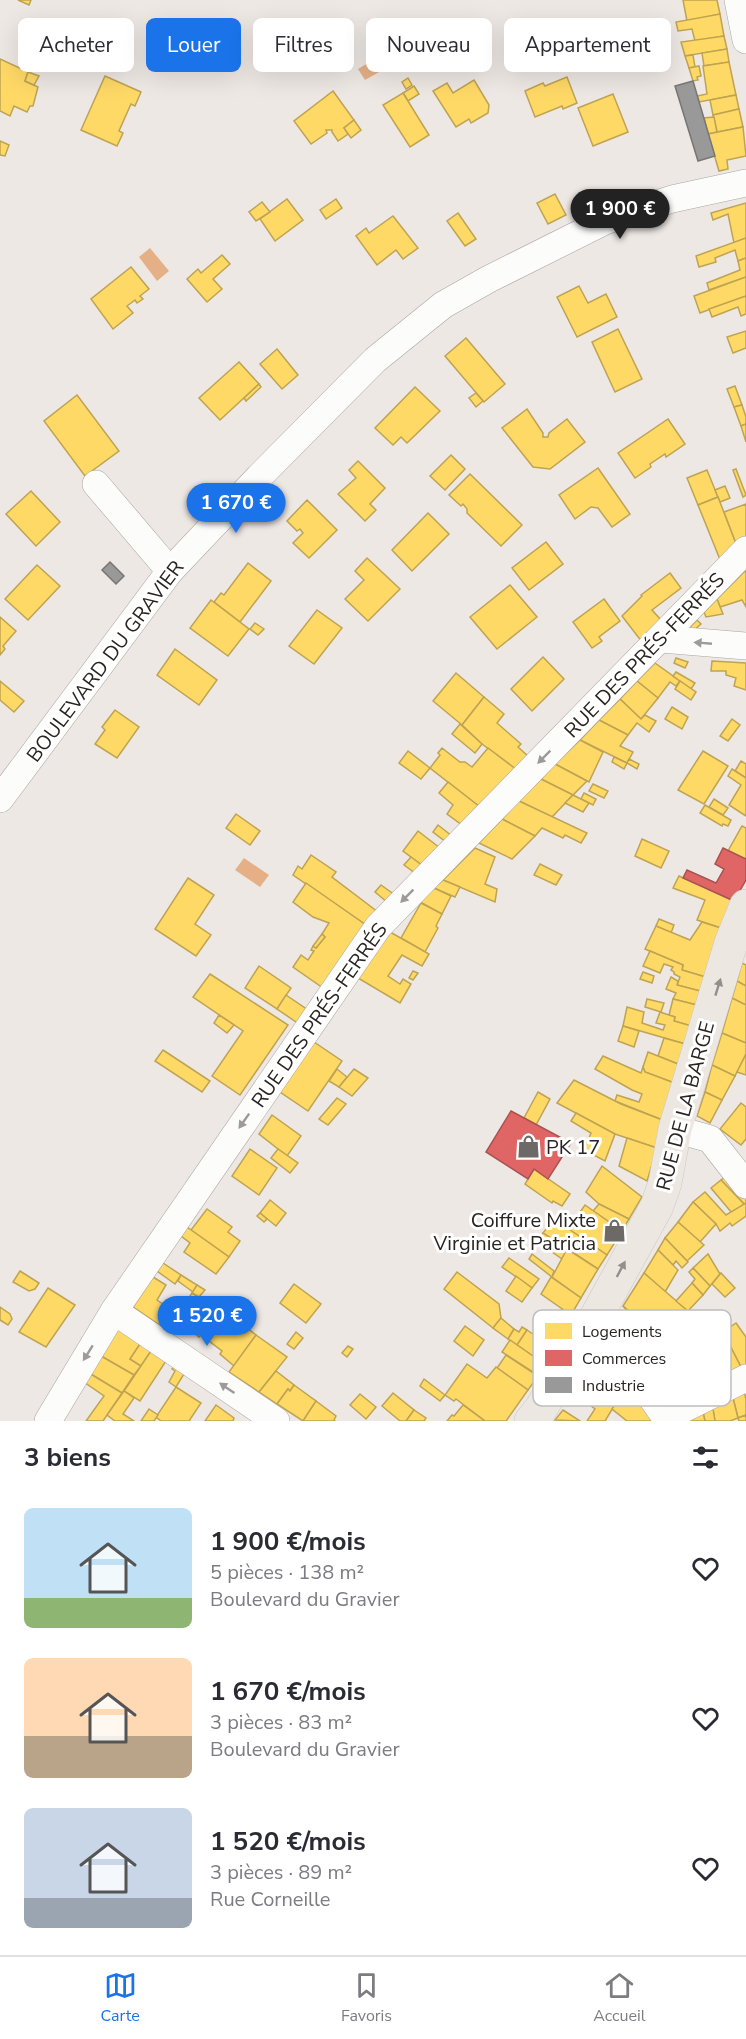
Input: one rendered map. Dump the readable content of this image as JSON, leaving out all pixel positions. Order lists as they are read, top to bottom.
{
  "streets": {
    "main road": ["RUE DE LA BARGE"],
    "street": ["RUE DES PRÉS-FERRÉS", "BOULEVARD DU GRAVIER"]
  },
  "one_way": ["RUE DES PRÉS-FERRÉS", "RUE DE LA BARGE"],
  "places": {
    "shop": ["PK 17", "Coiffure Mixte Virginie et Patricia"]
  },
  "legend": ["Logements", "Commerces", "Industrie"],
  "page": {
    "chip": [
      "Acheter",
      "Louer",
      "Filtres",
      "Nouveau",
      "Appartement"
    ],
    "price": ["1 900 €", "1 670 €", "1 520 €"],
    "heading": "3 biens",
    "list": [
      {
        "name": "1 900 €/mois",
        "note": "5 pièces · 138 m² · Boulevard du Gravier"
      },
      {
        "name": "1 670 €/mois",
        "note": "3 pièces · 83 m² · Boulevard du Gravier"
      },
      {
        "name": "1 520 €/mois",
        "note": "3 pièces · 89 m² · Rue Corneille"
      }
    ],
    "tabs": ["Carte", "Favoris", "Accueil"]
  }
}
